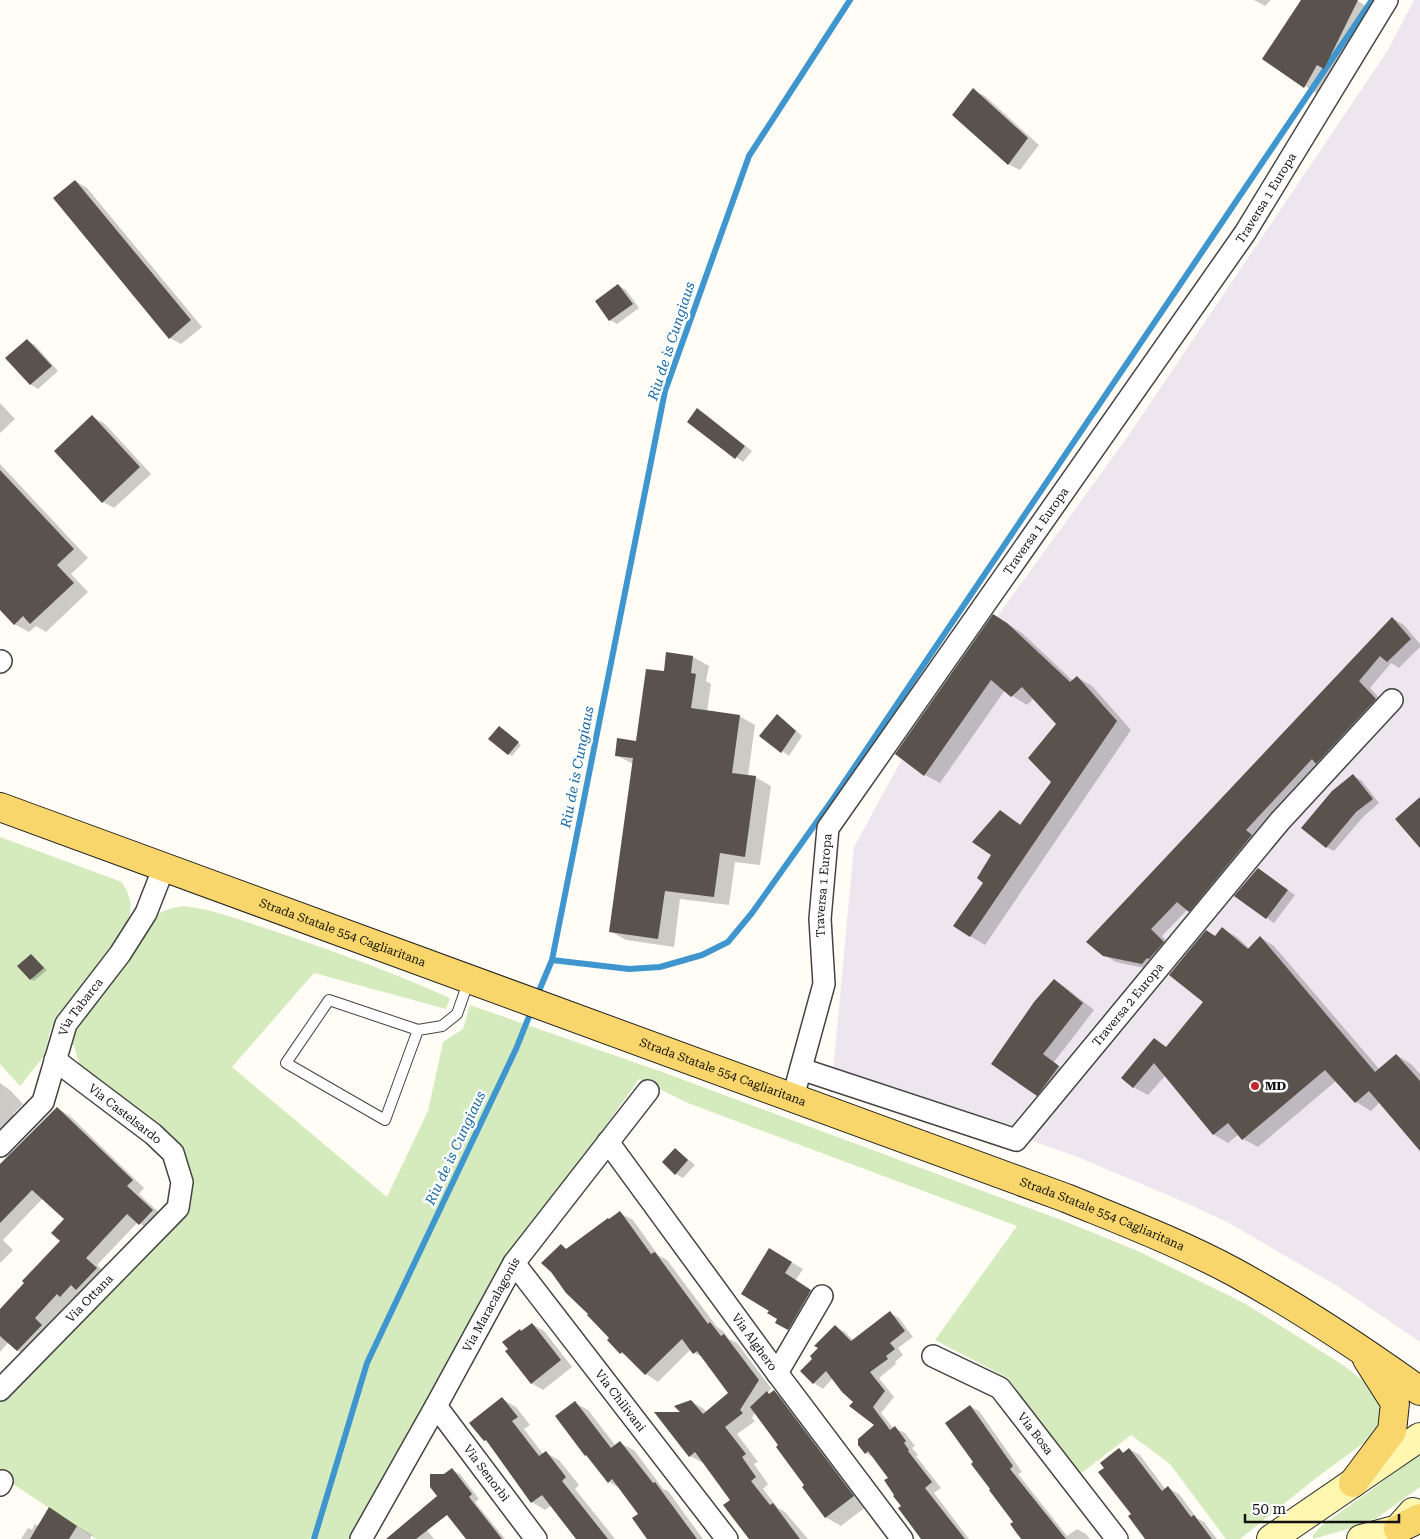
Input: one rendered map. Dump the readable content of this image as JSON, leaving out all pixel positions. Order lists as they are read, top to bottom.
{
  "streets": {
    "main road": ["Strada Statale 554 Cagliaritana"],
    "street": [
      "Traversa 1 Europa",
      "Traversa 2 Europa",
      "Via Tabarca",
      "Via Castelsardo",
      "Via Ottana",
      "Via Maracalagonis",
      "Via Alghero",
      "Via Chilivani",
      "Via Bosa",
      "Via Senorbì"
    ]
  },
  "crossings": [
    ["Traversa 1 Europa", "Strada Statale 554 Cagliaritana"],
    ["Traversa 1 Europa", "Traversa 2 Europa"],
    ["Strada Statale 554 Cagliaritana", "Via Tabarca"],
    ["Via Tabarca", "Via Castelsardo"],
    ["Via Castelsardo", "Via Ottana"],
    ["Via Maracalagonis", "Via Alghero"],
    ["Via Maracalagonis", "Via Chilivani"],
    ["Via Maracalagonis", "Via Senorbì"]
  ],
  "water": ["Riu de is Cungiaus"],
  "places": ["MD"],
  "scale_bar": "50 m"
}
